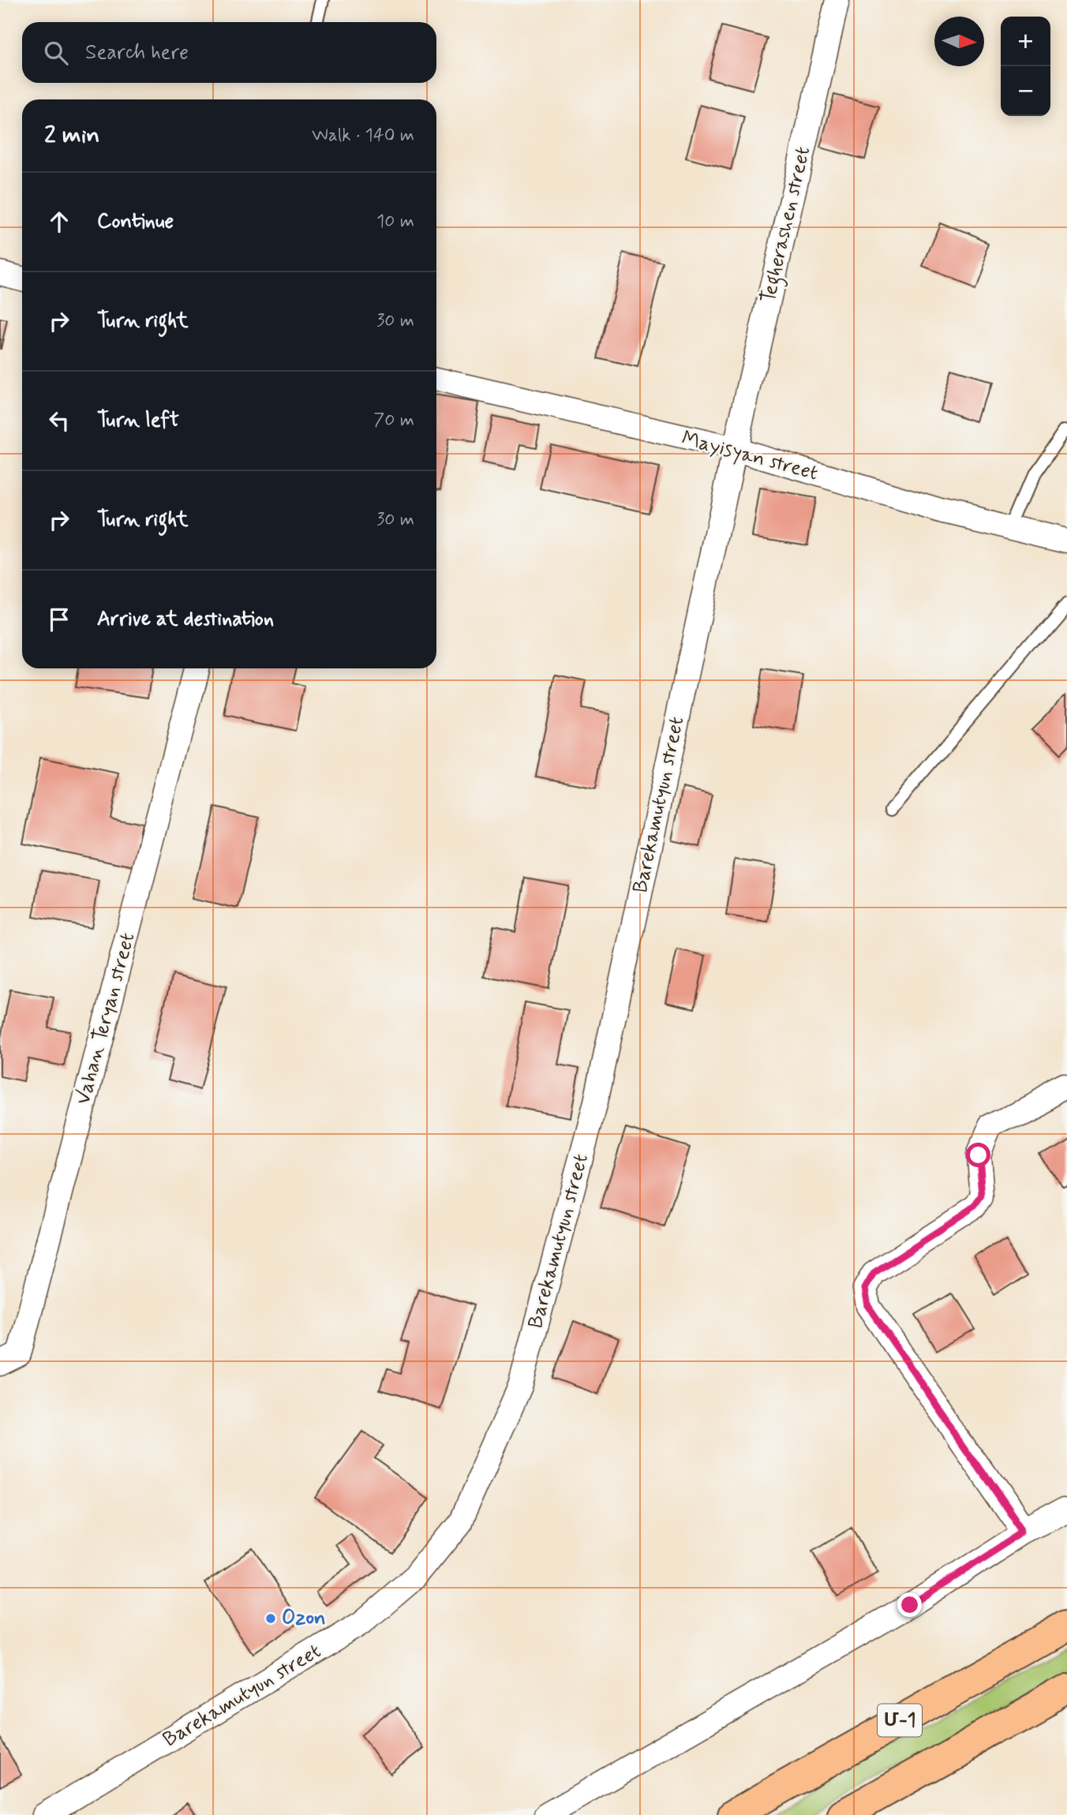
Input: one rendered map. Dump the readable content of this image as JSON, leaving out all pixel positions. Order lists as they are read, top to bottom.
{
  "streets": {
    "highway": ["Մ-1"],
    "street": [
      "Tegherashen street",
      "Mayisyan street",
      "Barekamutyun street",
      "Vahan Teryan street"
    ]
  },
  "crossings": [
    ["Tegherashen street", "Mayisyan street"],
    ["Tegherashen street", "Barekamutyun street"],
    ["Mayisyan street", "Barekamutyun street"]
  ],
  "places": ["Ozon"],
  "north": "right",
  "page": {
    "map_buttons": ["+", "−"],
    "search": "Search here",
    "heading": ["2 min", "Walk · 140 m"],
    "list": [
      ["Continue", "10 m"],
      ["Turn right", "30 m"],
      ["Turn left", "70 m"],
      ["Turn right", "30 m"],
      "Arrive at destination"
    ]
  }
}
